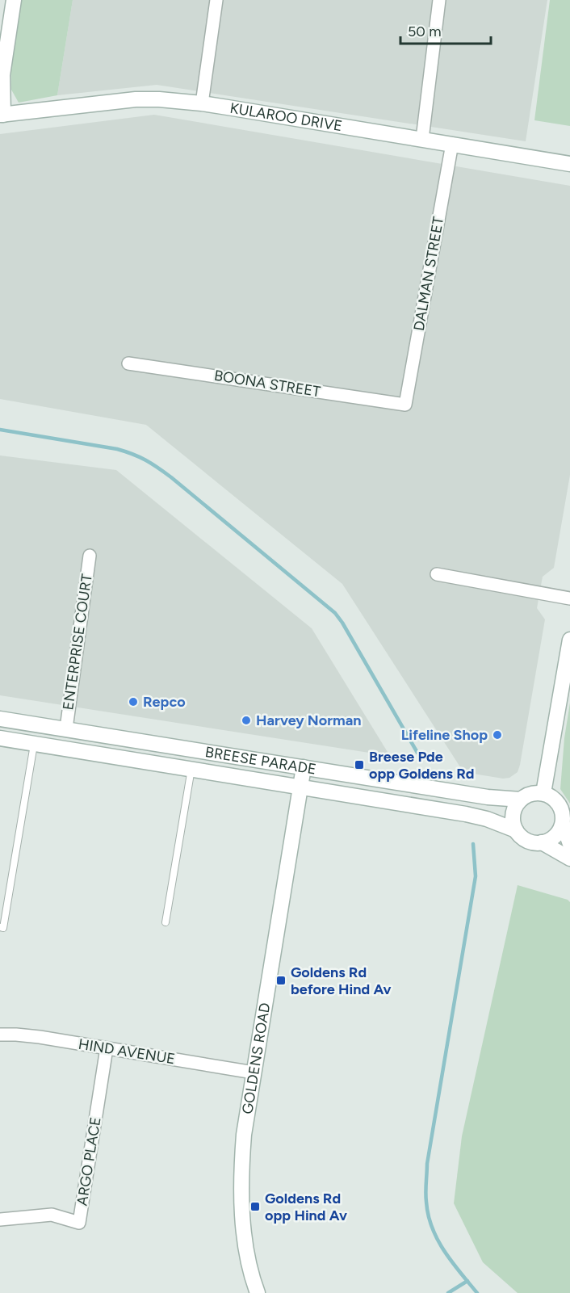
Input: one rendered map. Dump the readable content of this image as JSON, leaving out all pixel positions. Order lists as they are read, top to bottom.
{
  "streets": {
    "main road": ["KULAROO DRIVE", "BREESE PARADE", "GOLDENS ROAD"],
    "street": [
      "DALMAN STREET",
      "BOONA STREET",
      "ENTERPRISE COURT",
      "HIND AVENUE",
      "ARGO PLACE"
    ]
  },
  "crossings": [
    ["KULAROO DRIVE", "DALMAN STREET"],
    ["DALMAN STREET", "BOONA STREET"],
    ["ENTERPRISE COURT", "BREESE PARADE"],
    ["BREESE PARADE", "GOLDENS ROAD"],
    ["HIND AVENUE", "GOLDENS ROAD"],
    ["HIND AVENUE", "ARGO PLACE"]
  ],
  "places": {
    "other": ["Repco", "Harvey Norman", "Lifeline Shop"],
    "transit": ["Breese Pde opp Goldens Rd", "Goldens Rd before Hind Av", "Goldens Rd opp Hind Av"]
  },
  "scale_bar": "50 m"
}
